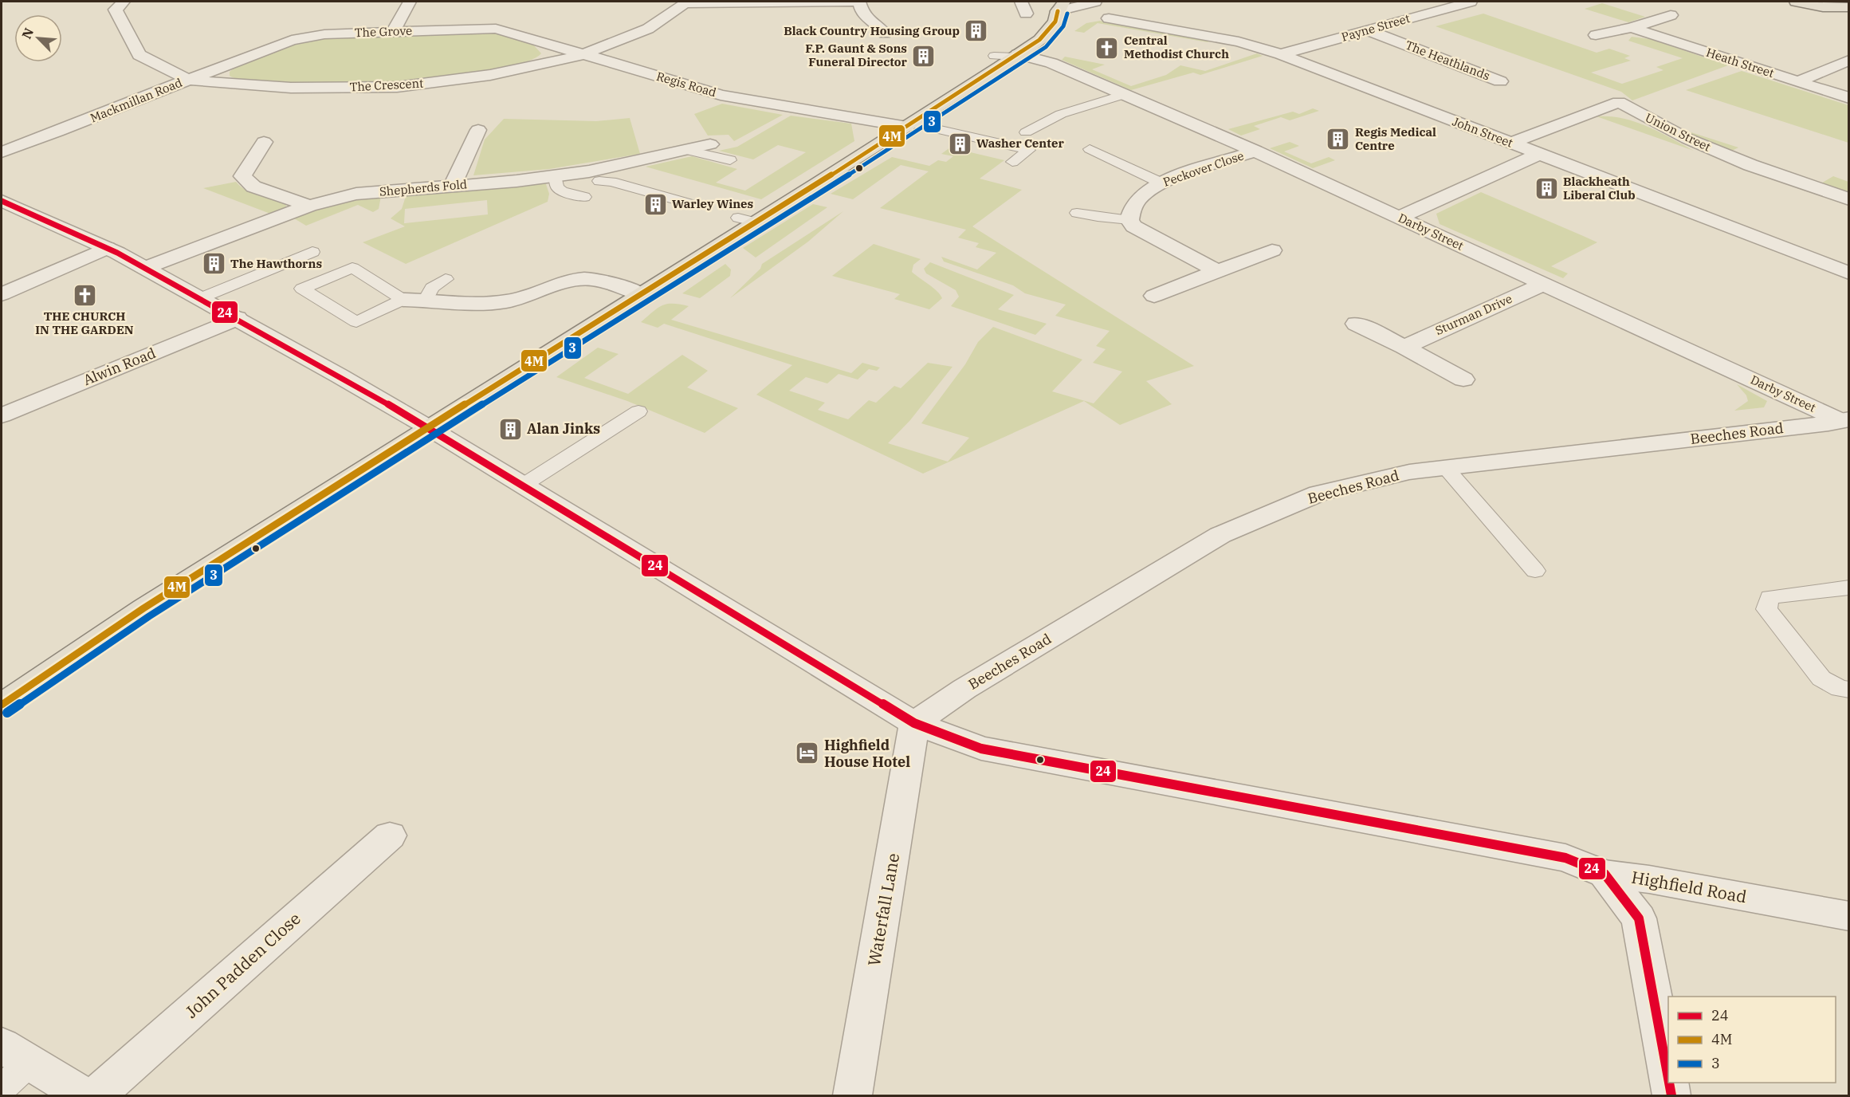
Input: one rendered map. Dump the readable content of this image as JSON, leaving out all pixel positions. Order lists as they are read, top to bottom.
{
  "streets": {
    "street": [
      "Payne Street",
      "The Grove",
      "The Heathlands",
      "Heath Street",
      "Regis Road",
      "The Crescent",
      "Mackmillan Road",
      "John Street",
      "Union Street",
      "Peckover Close",
      "Shepherds Fold",
      "Darby Street",
      "Sturman Drive",
      "Alwin Road",
      "Beeches Road",
      "Highfield Road",
      "Waterfall Lane",
      "John Padden Close"
    ]
  },
  "crossings": [
    ["Payne Street", "The Heathlands"],
    ["Payne Street", "John Street"],
    ["The Grove", "Regis Road"],
    ["The Grove", "The Crescent"],
    ["The Grove", "Mackmillan Road"],
    ["Regis Road", "The Crescent"],
    ["The Crescent", "Mackmillan Road"],
    ["John Street", "Union Street"],
    ["Peckover Close", "Darby Street"],
    ["Shepherds Fold", "Highfield Road"],
    ["Darby Street", "Sturman Drive"],
    ["Darby Street", "Beeches Road"],
    ["Alwin Road", "Highfield Road"],
    ["Beeches Road", "Highfield Road"],
    ["Beeches Road", "Waterfall Lane"],
    ["Highfield Road", "Waterfall Lane"]
  ],
  "places": {
    "building": [
      "Black Country Housing Group",
      "F.P. Gaunt & Sons Funeral Director",
      "Regis Medical Centre",
      "Washer Center",
      "Blackheath Liberal Club",
      "Warley Wines",
      "The Hawthorns",
      "Alan Jinks"
    ],
    "church": ["Central Methodist Church", "THE CHURCH IN THE GARDEN"],
    "hotel": ["Highfield House Hotel"]
  },
  "lines": ["transit line 4M", "transit line 3", "transit line 24"],
  "legend": ["24", "4M", "3"],
  "north": "top left"
}
